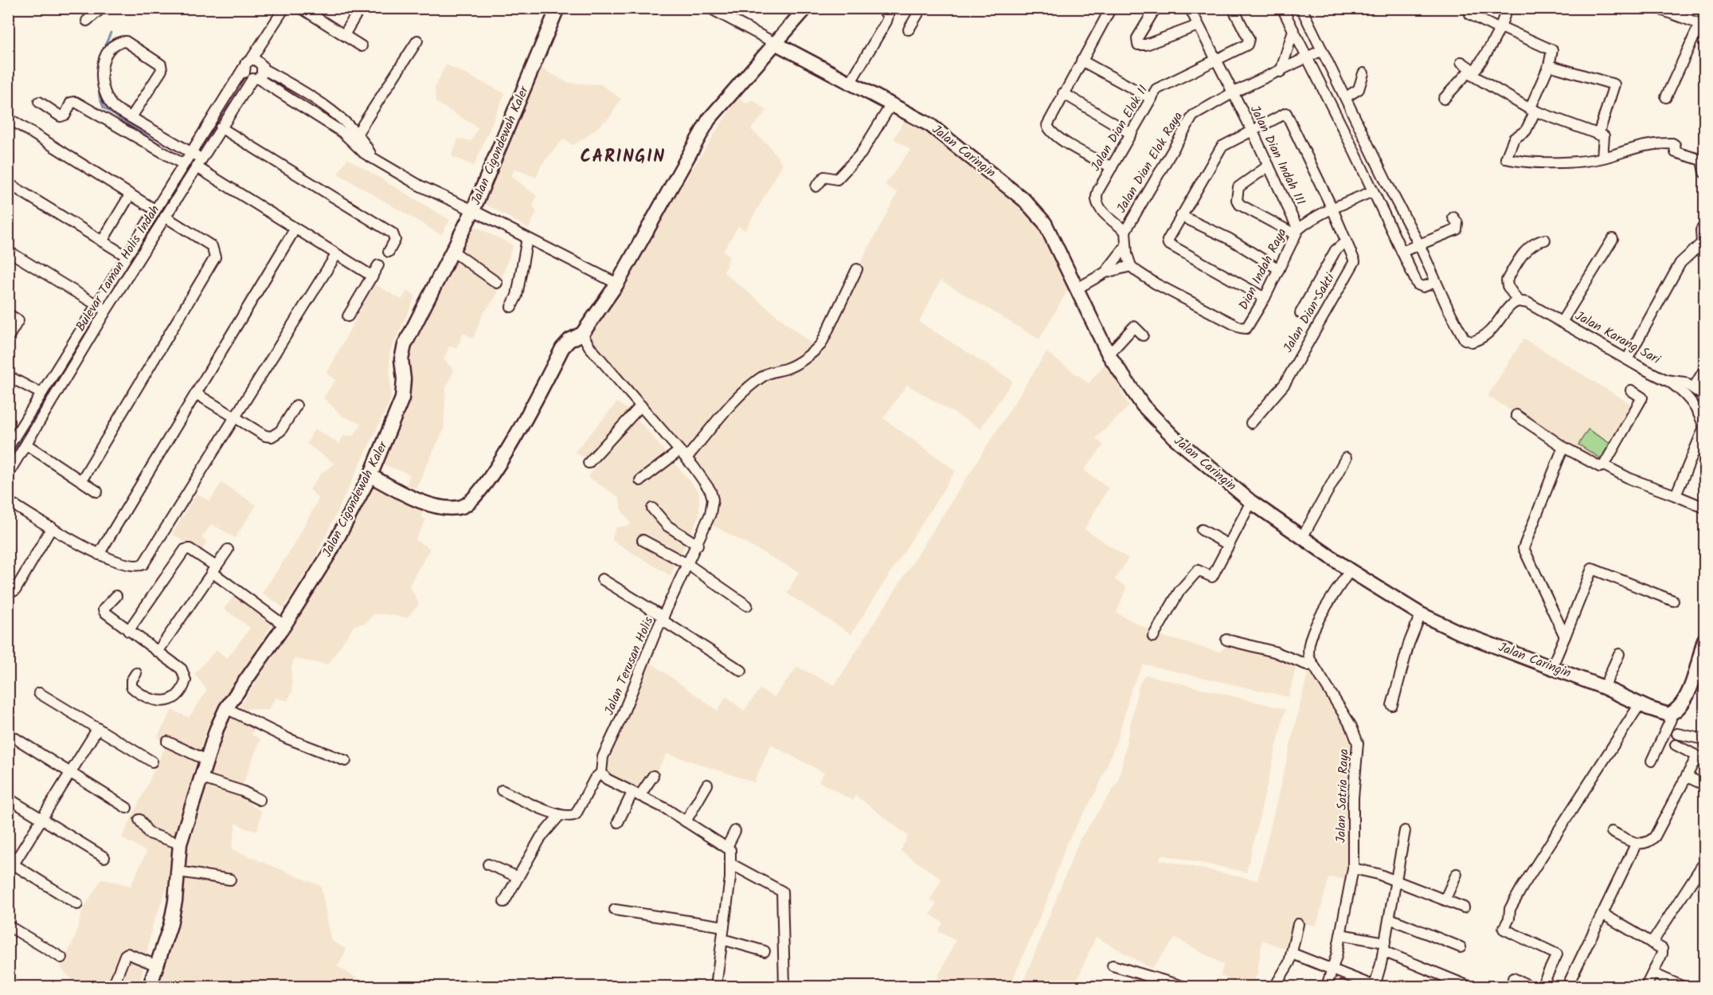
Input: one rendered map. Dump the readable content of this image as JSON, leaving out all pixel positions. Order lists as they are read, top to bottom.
{
  "streets": {
    "main road": ["Jalan Cigondewah Kaler", "Jalan Caringin"],
    "street": [
      "Jalan Dian Elok II",
      "Jalan Dian Indah III",
      "Jalan Dian Elok Raya",
      "Bulevar Taman Holis Indah",
      "Dian Indah Raya",
      "Jalan Dian Sakti",
      "Jalan Karang Sari",
      "Jalan Terusan Holis",
      "Jalan Satria Raya"
    ]
  },
  "crossings": [
    ["Jalan Dian Elok II", "Jalan Dian Indah III"],
    ["Jalan Dian Elok II", "Jalan Dian Elok Raya"],
    ["Jalan Caringin", "Jalan Satria Raya"],
    ["Jalan Dian Indah III", "Jalan Dian Elok Raya"],
    ["Jalan Dian Indah III", "Dian Indah Raya"],
    ["Jalan Dian Indah III", "Jalan Dian Sakti"],
    ["Jalan Dian Elok Raya", "Dian Indah Raya"],
    ["Dian Indah Raya", "Jalan Dian Sakti"]
  ],
  "districts": ["CARINGIN"]
}
